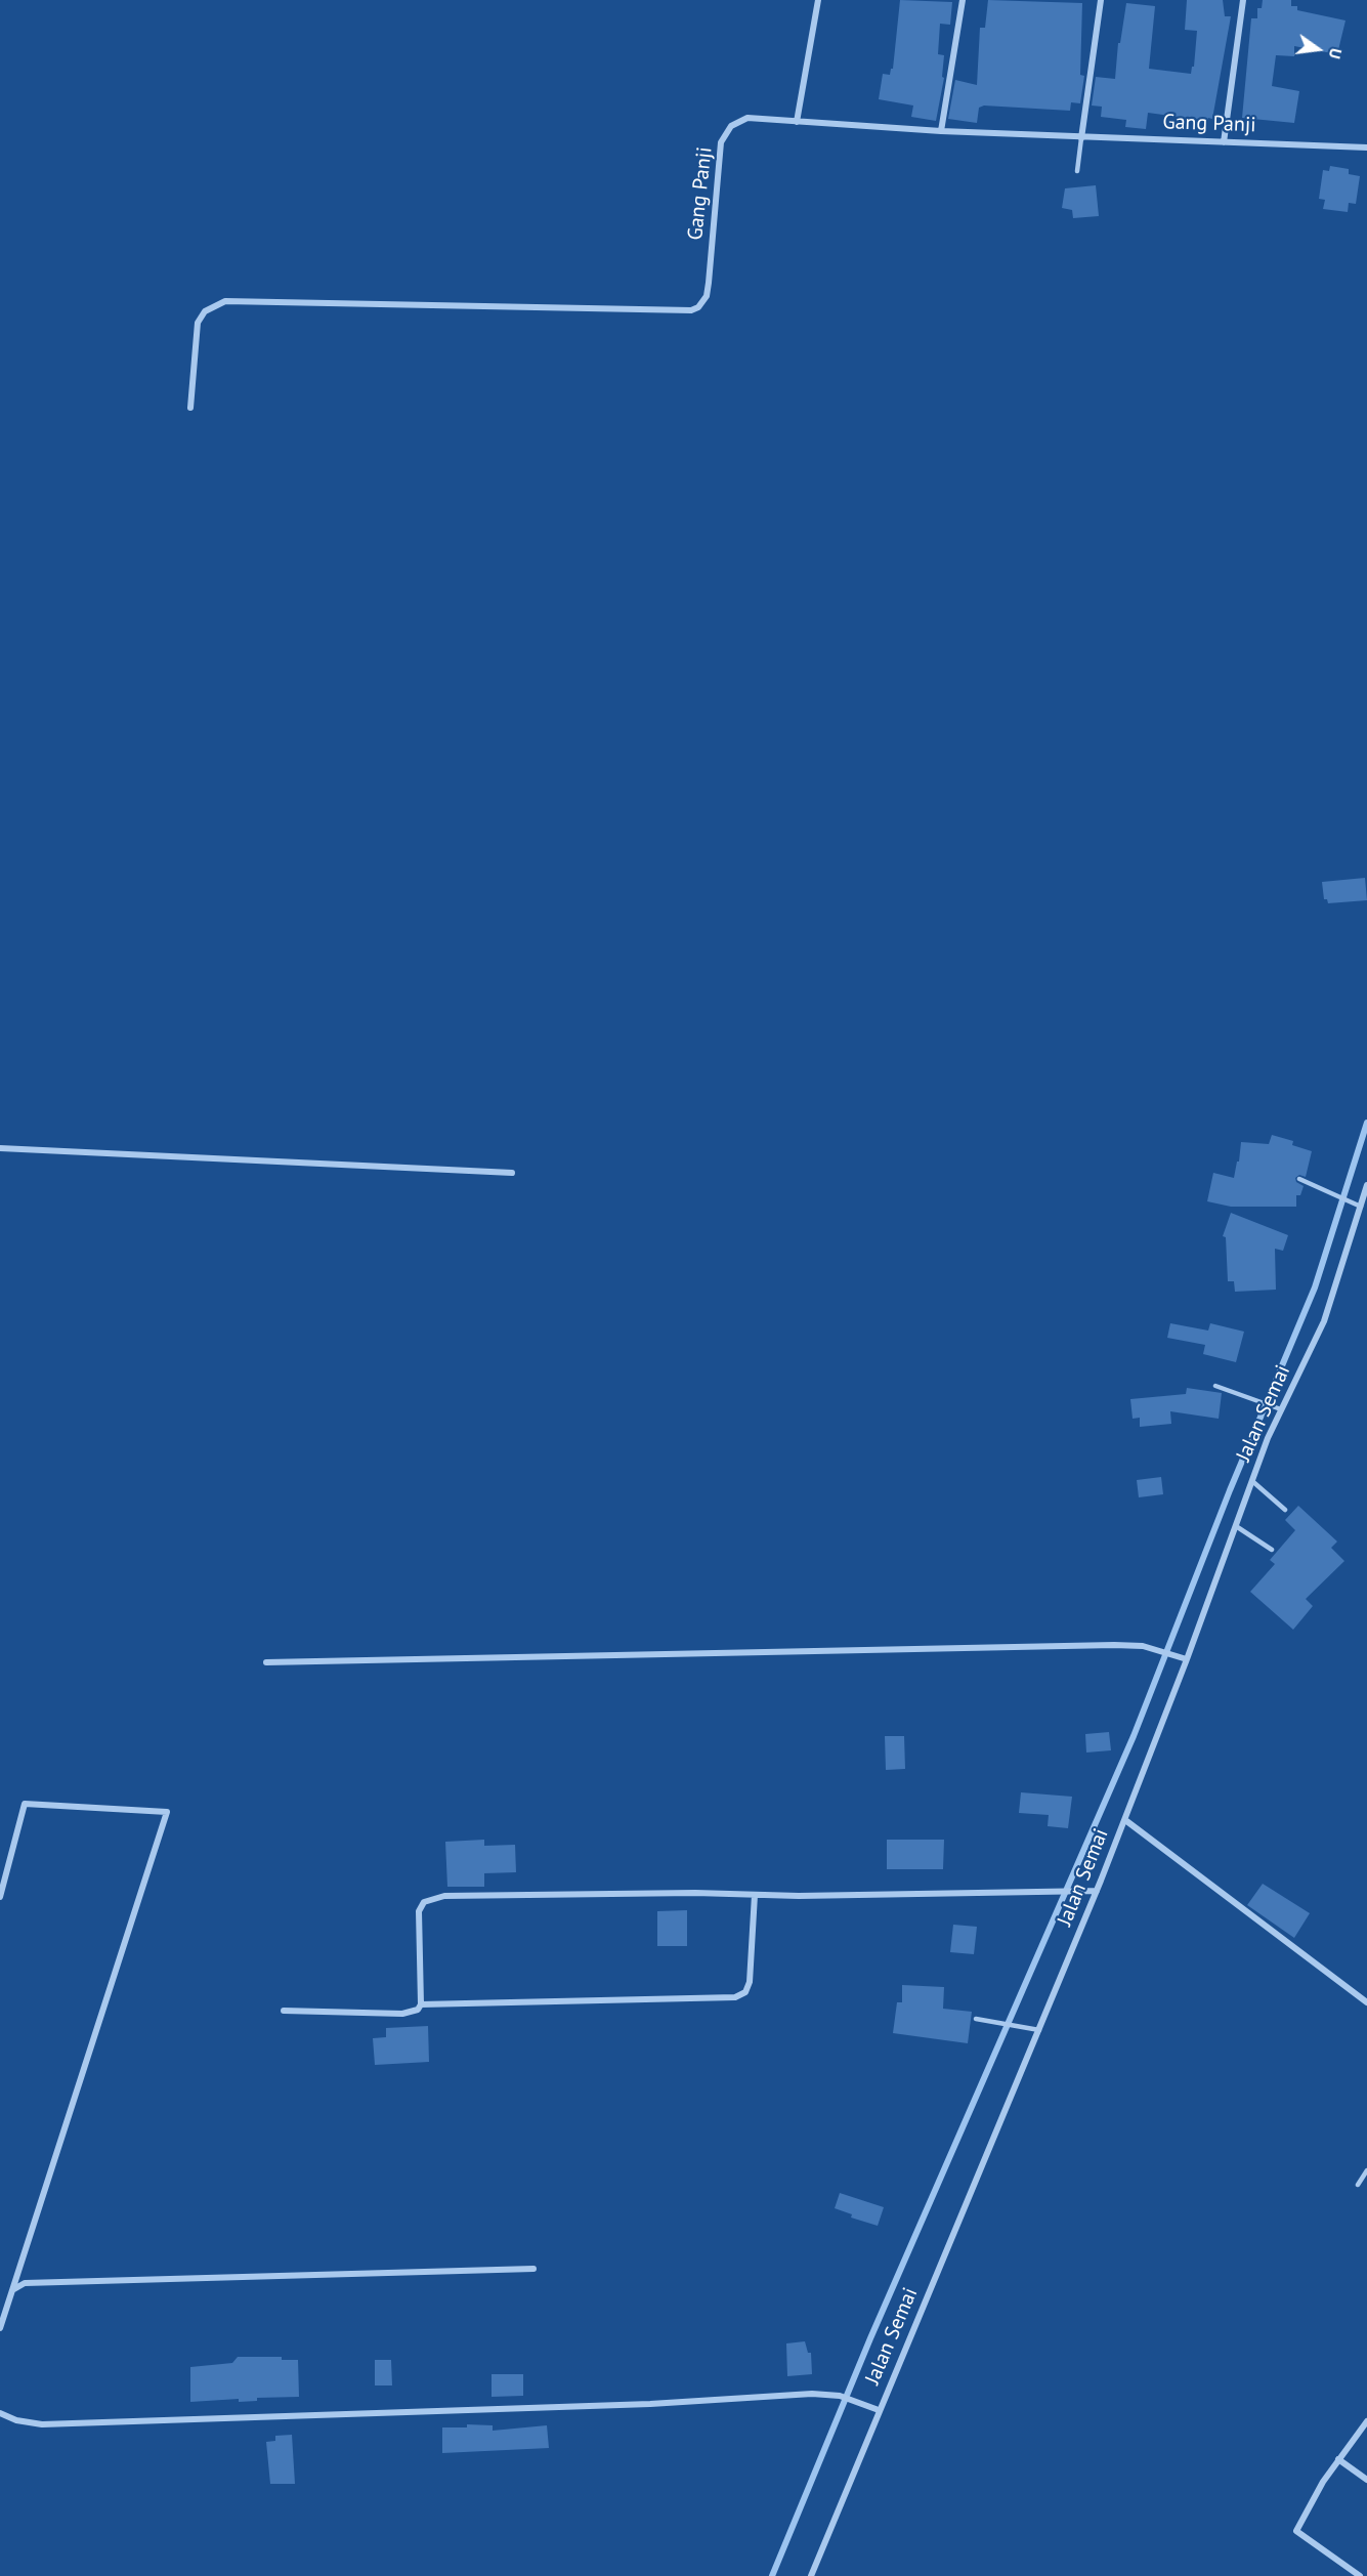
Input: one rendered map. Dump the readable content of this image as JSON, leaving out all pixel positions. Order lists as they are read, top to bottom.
{
  "streets": {
    "street": ["Gang Panji", "Jalan Semai"]
  },
  "north": "right"
}
